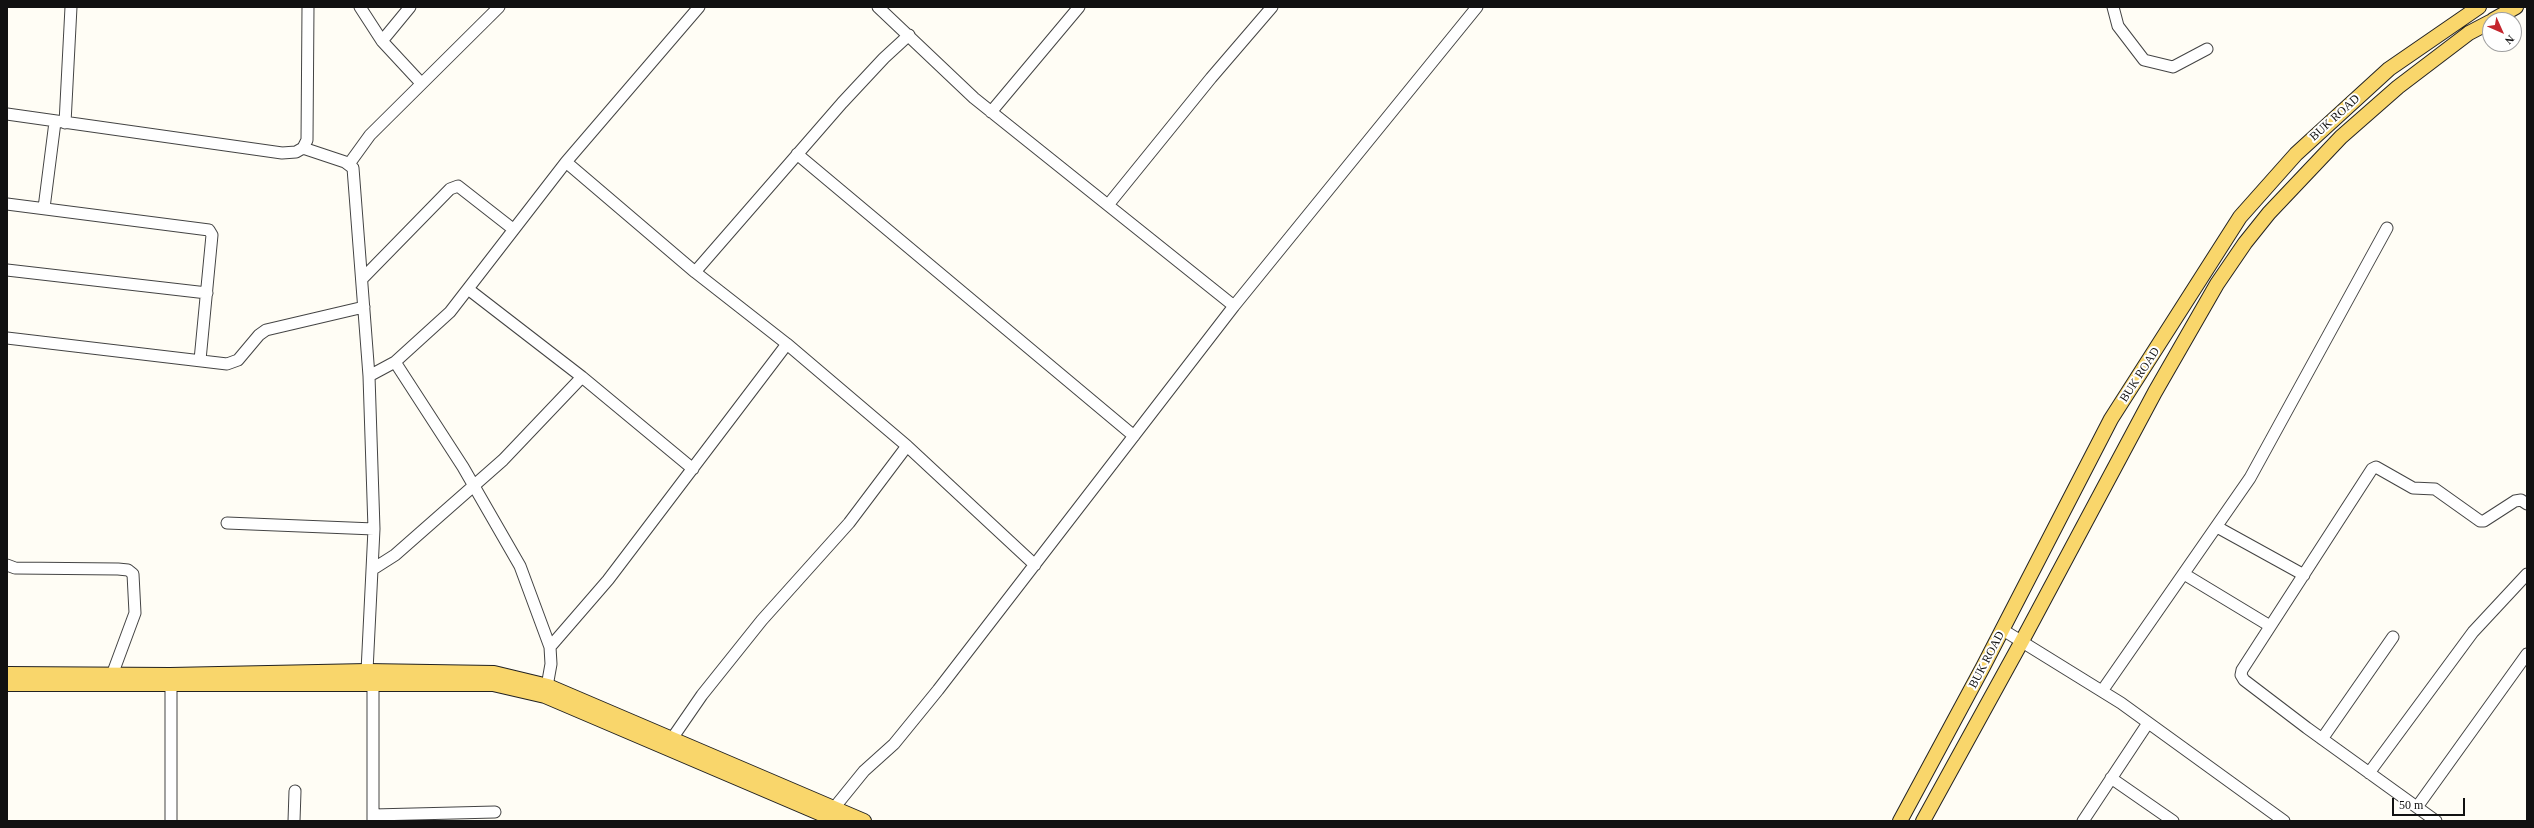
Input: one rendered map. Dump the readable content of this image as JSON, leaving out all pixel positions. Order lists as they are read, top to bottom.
{
  "streets": {
    "main road": ["BUK ROAD"]
  },
  "scale_bar": "50 m",
  "north": "bottom right"
}
